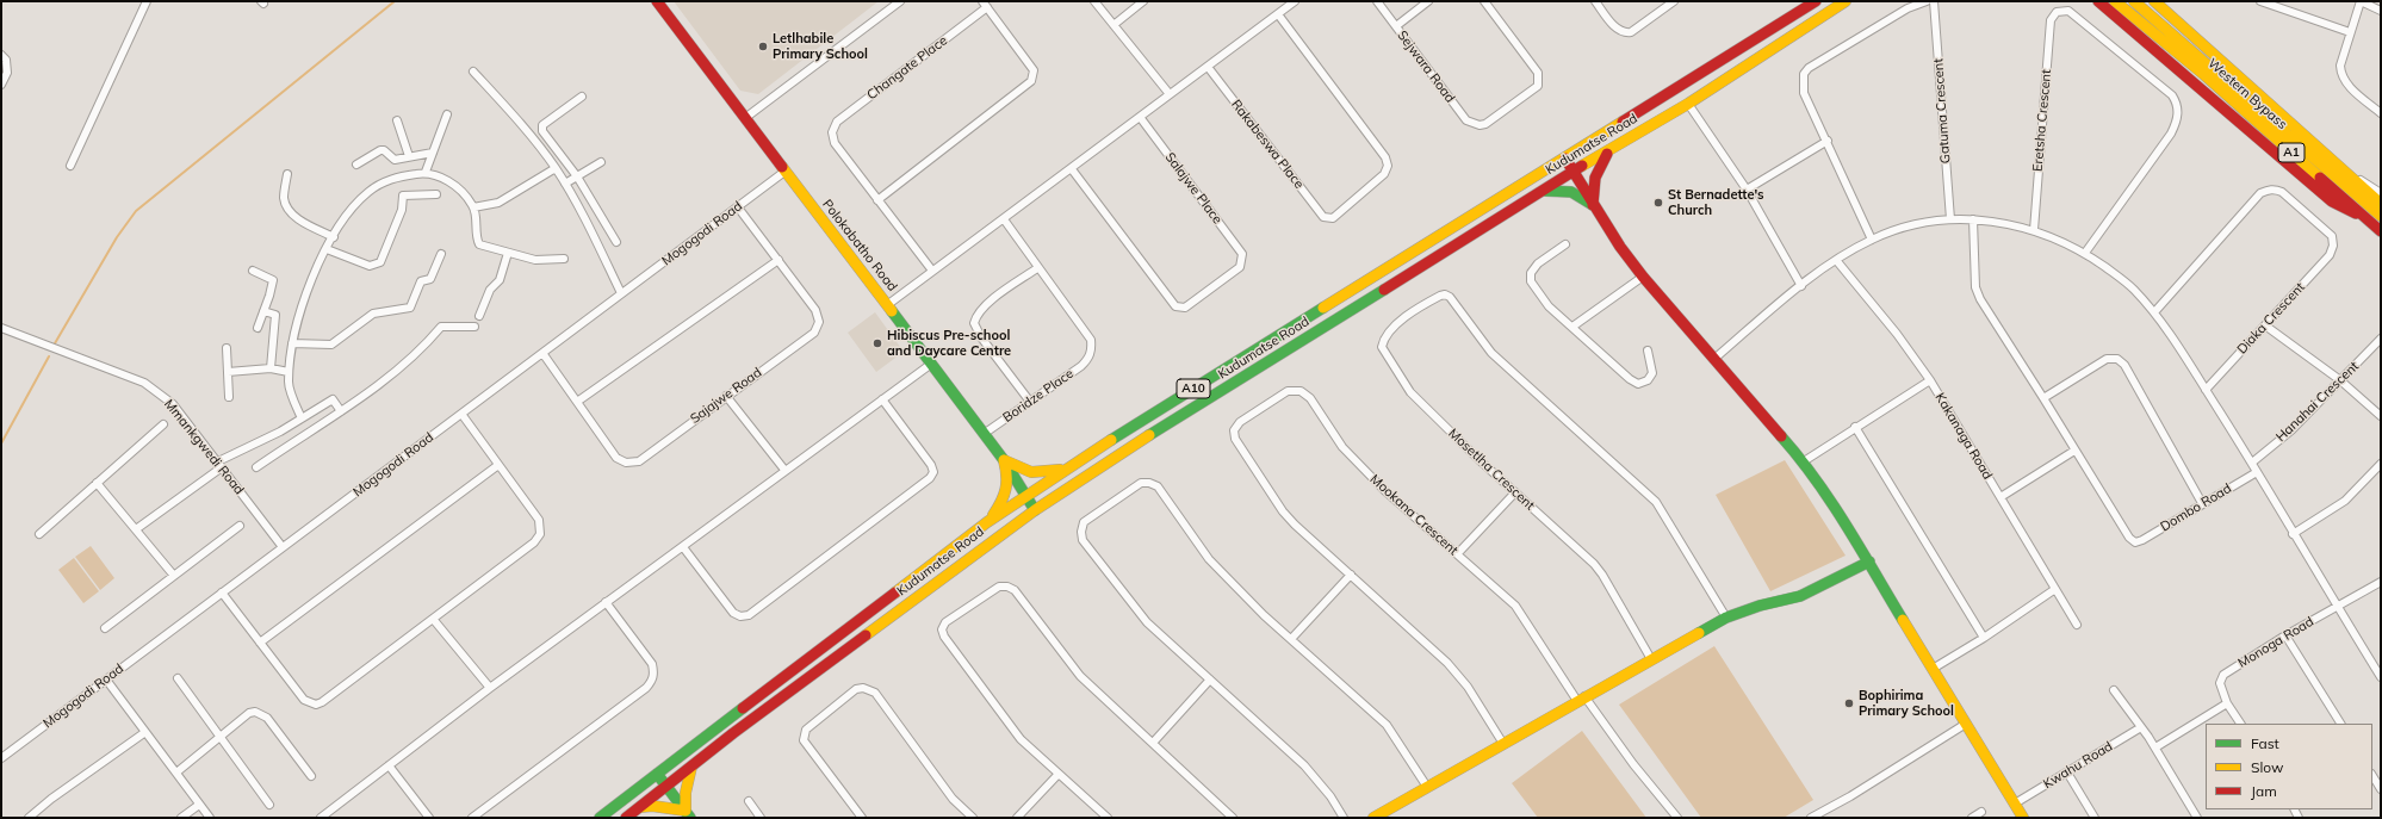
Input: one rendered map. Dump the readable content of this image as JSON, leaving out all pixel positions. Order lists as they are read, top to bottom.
{
  "streets": {
    "main road": [
      "Western Bypass",
      "Kudumatse Road",
      "A1",
      "Polokabatho Road",
      "A10"
    ],
    "street": [
      "Sejwara Road",
      "Changate Place",
      "Gatuma Crescent",
      "Eretsha Crescent",
      "Rakabeswa Place",
      "Salajwe Place",
      "Mogogodi Road",
      "Diaka Crescent",
      "Sajajwe Road",
      "Boridze Place",
      "Hanahai Crescent",
      "Kakanaga Road",
      "Mmankgwedi Road",
      "Mosetlha Crescent",
      "Dombo Road",
      "Mookana Crescent",
      "Monoga Road",
      "Kwahu Road"
    ]
  },
  "crossings": [
    ["Kudumatse Road", "Polokabatho Road"],
    ["Mogogodi Road", "Polokabatho Road"],
    ["Mogogodi Road", "Sajajwe Road"],
    ["Mogogodi Road", "Mmankgwedi Road"],
    ["Polokabatho Road", "Boridze Place"]
  ],
  "places": [
    "Letlhabile Primary School",
    "St Bernadette's Church",
    "Hibiscus Pre-school and Daycare Centre",
    "Bophirima Primary School"
  ],
  "legend": ["Fast", "Slow", "Jam"]
}
